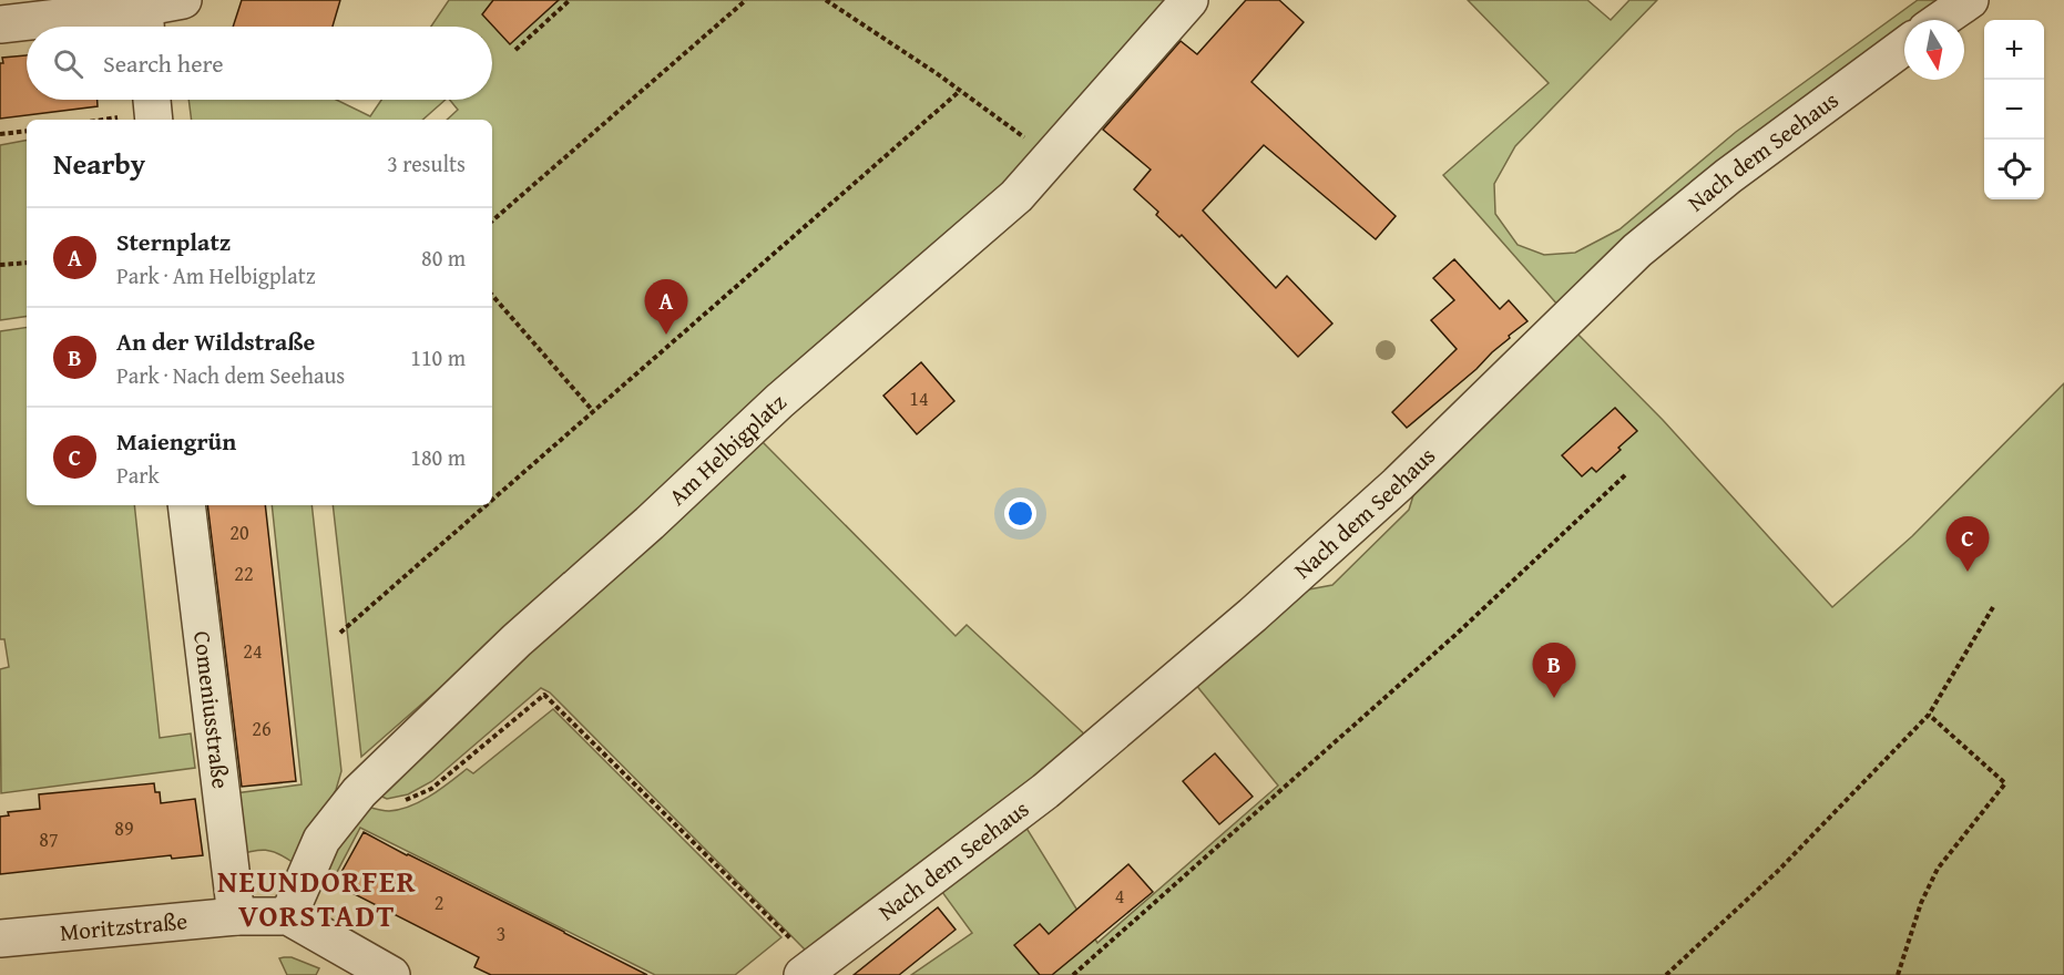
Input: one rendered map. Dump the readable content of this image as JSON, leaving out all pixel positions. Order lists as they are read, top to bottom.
{
  "streets": {
    "street": [
      "Nach dem Seehaus",
      "Am Helbigplatz",
      "Comeniusstraße",
      "Moritzstraße"
    ]
  },
  "crossings": [
    ["Am Helbigplatz", "Moritzstraße"],
    ["Comeniusstraße", "Moritzstraße"]
  ],
  "districts": ["NEUNDORFER VORSTADT"],
  "house_numbers": [
    "14",
    "20",
    "22",
    "24",
    "26",
    "89",
    "87",
    "4",
    "2",
    "3"
  ],
  "north": "bottom",
  "page": {
    "map_buttons": ["+", "−"],
    "search": "Search here",
    "heading": ["Nearby", "3 results"],
    "list": [
      {
        "mark": "A",
        "name": "Sternplatz",
        "note": "Park · Am Helbigplatz",
        "value": "80 m"
      },
      {
        "mark": "B",
        "name": "An der Wildstraße",
        "note": "Park · Nach dem Seehaus",
        "value": "110 m"
      },
      {
        "mark": "C",
        "name": "Maiengrün",
        "note": "Park",
        "value": "180 m"
      }
    ],
    "pins": ["A", "C", "B"]
  }
}
